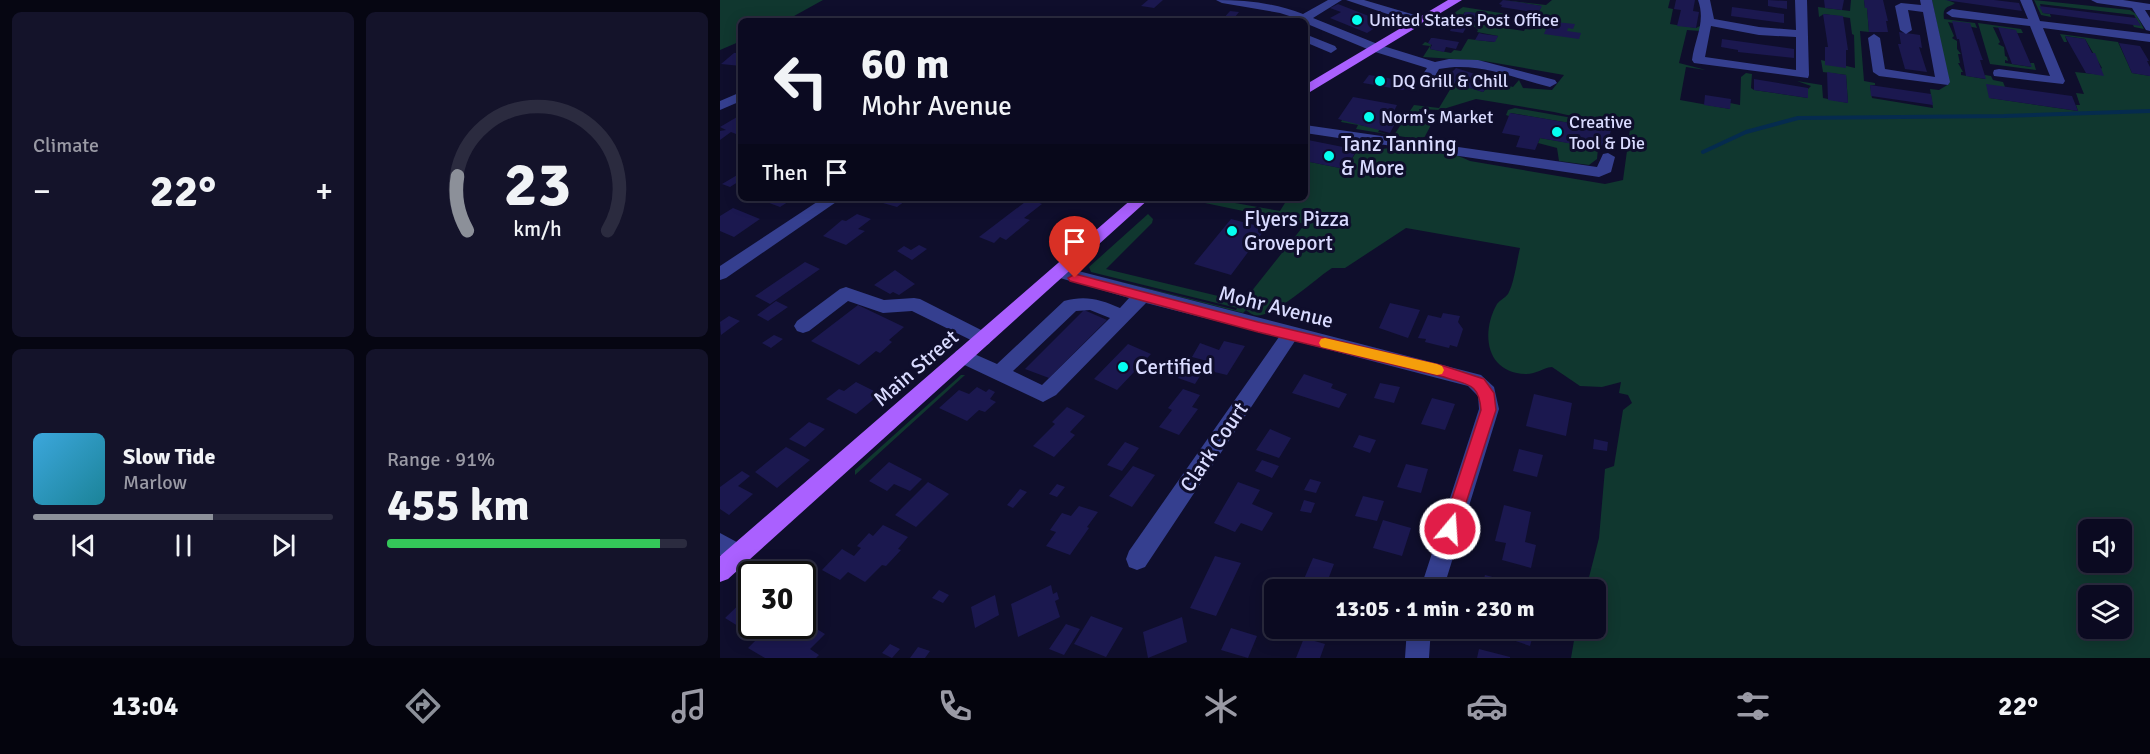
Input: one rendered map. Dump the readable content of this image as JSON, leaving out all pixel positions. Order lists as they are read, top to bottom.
{
  "streets": {
    "main road": ["Main Street"],
    "street": ["Mohr Avenue", "Clark Court"]
  },
  "crossings": [
    ["Mohr Avenue", "Main Street"],
    ["Mohr Avenue", "Clark Court"]
  ],
  "places": [
    "United States Post Office",
    "DQ Grill & Chill",
    "Norm's Market",
    "Creative Tool & Die",
    "Tanz Tanning & More",
    "Flyers Pizza Groveport",
    "Certified"
  ],
  "page": {
    "tile": [
      "Climate",
      ["Range · 91%", "455 km"]
    ],
    "turn": ["60 m", "Mohr Avenue"],
    "then": "Then",
    "heat": ["−", "22°", "+"],
    "song": ["Slow Tide", "Marlow"],
    "limit": "30",
    "trip": "13:05 · 1 min · 230 m",
    "tabs": ["13:04", "22°"],
    "gauge": ["23", "km/h"]
  }
}
